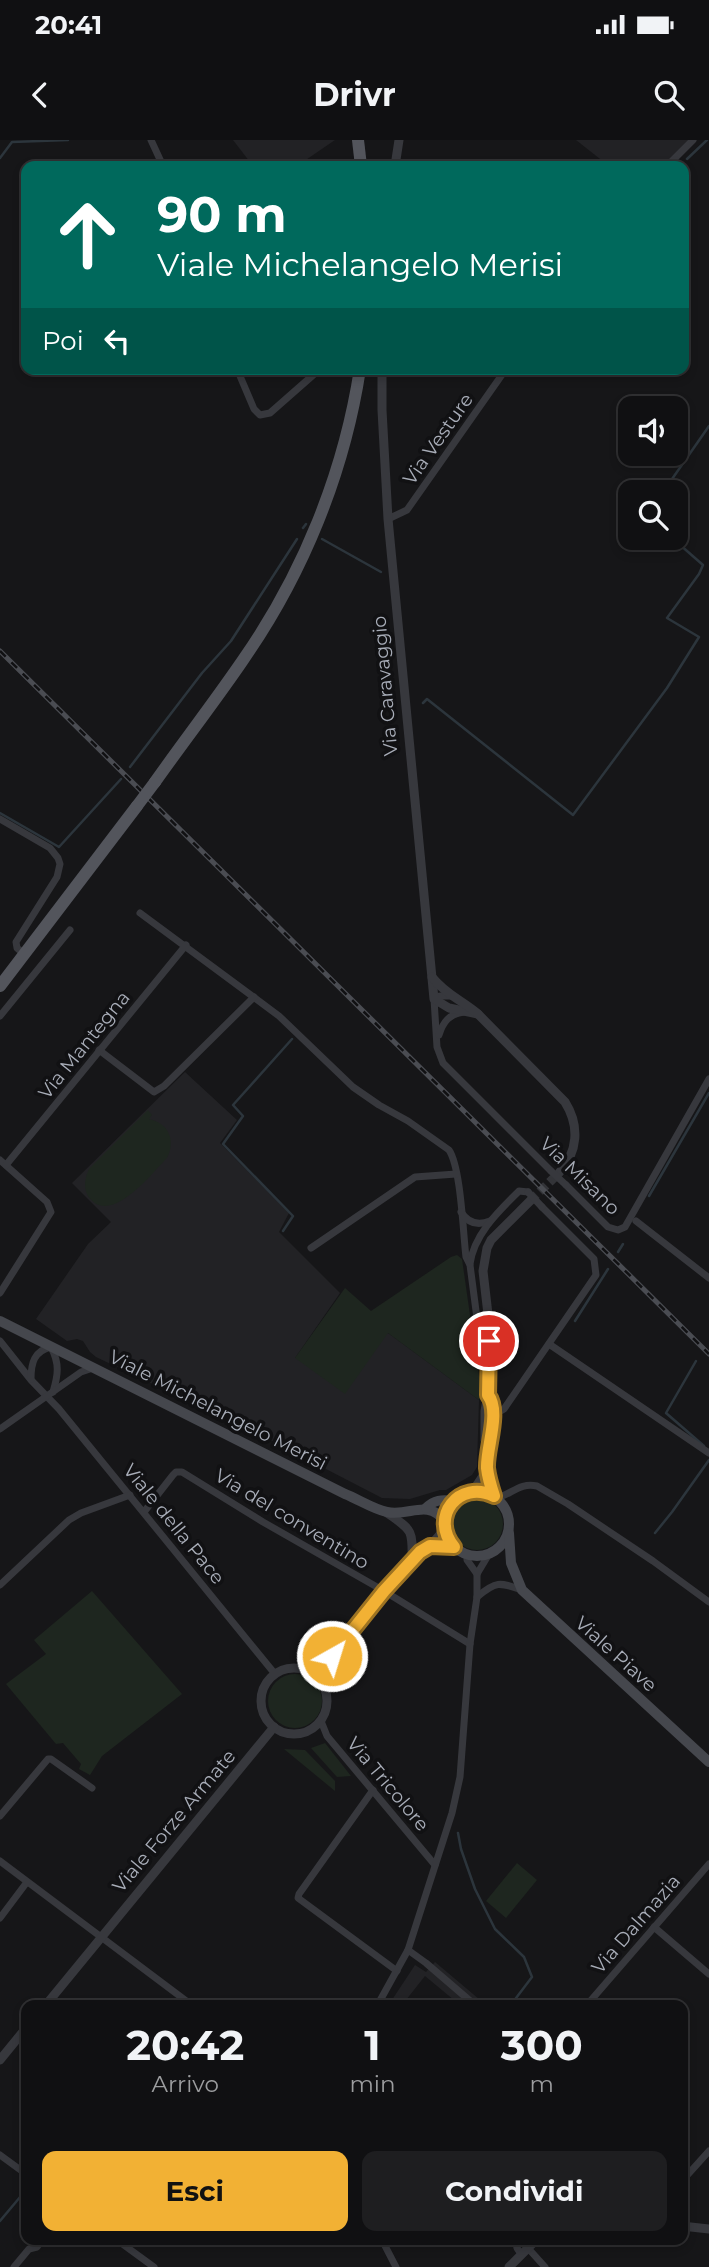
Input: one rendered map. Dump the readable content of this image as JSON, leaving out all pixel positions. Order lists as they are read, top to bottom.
{
  "streets": {
    "main road": ["Viale Michelangelo Merisi", "Viale Piave"],
    "street": [
      "Via Vesture",
      "Via Caravaggio",
      "Via Mantegna",
      "Via Misano",
      "Via del conventino",
      "Viale della Pace",
      "Via Tricolore",
      "Viale Forze Armate",
      "Via Dalmazia"
    ]
  },
  "crossings": [
    ["Via Vesture", "Via Caravaggio"],
    ["Via Caravaggio", "Via Misano"],
    ["Viale Michelangelo Merisi", "Viale Piave"],
    ["Via del conventino", "Viale della Pace"],
    ["Viale della Pace", "Via Tricolore"],
    ["Viale della Pace", "Viale Forze Armate"],
    ["Via Tricolore", "Viale Forze Armate"]
  ],
  "page": {
    "status": "20:41",
    "header": "Drivr",
    "turn": ["90 m", "Viale Michelangelo Merisi"],
    "then": "Poi",
    "eta": [
      "20:42",
      "Arrivo",
      "1",
      "min",
      "300",
      "m"
    ],
    "buttons": ["Esci", "Condividi"]
  }
}
